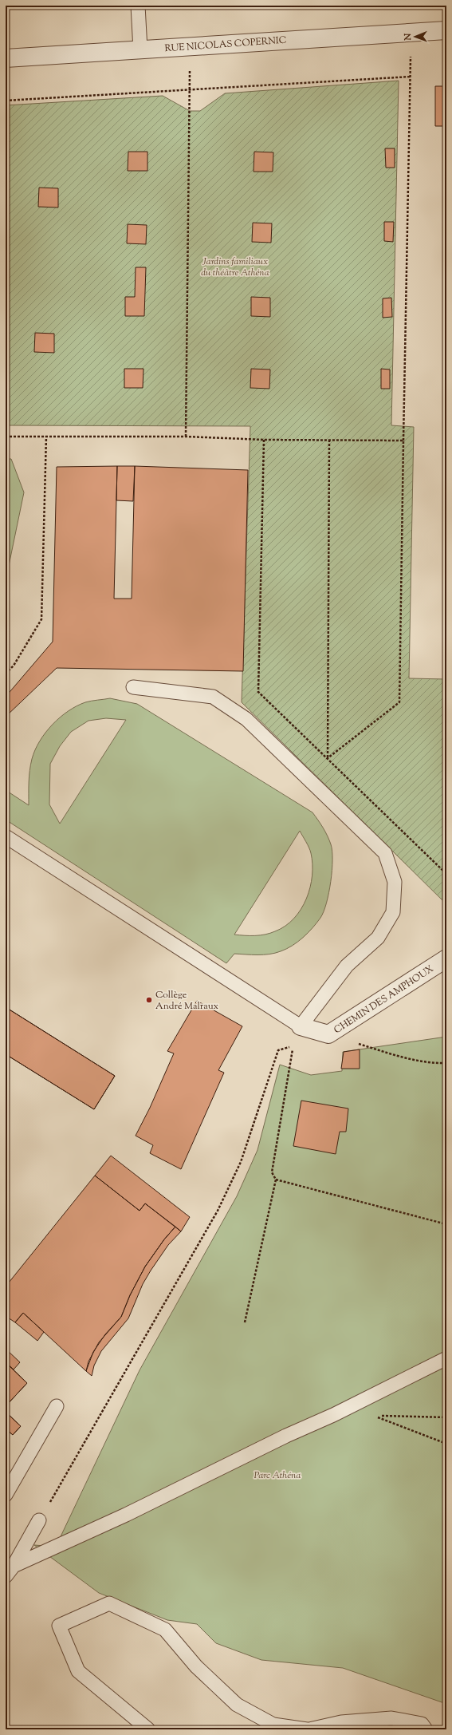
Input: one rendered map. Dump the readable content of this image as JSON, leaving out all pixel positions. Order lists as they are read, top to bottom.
{
  "streets": {
    "street": ["RUE NICOLAS COPERNIC", "CHEMIN DES AMPHOUX"]
  },
  "parks": ["Jardins familiaux du théâtre Athéna", "Parc Athéna"],
  "places": ["Collège André Malraux"],
  "north": "left"
}
